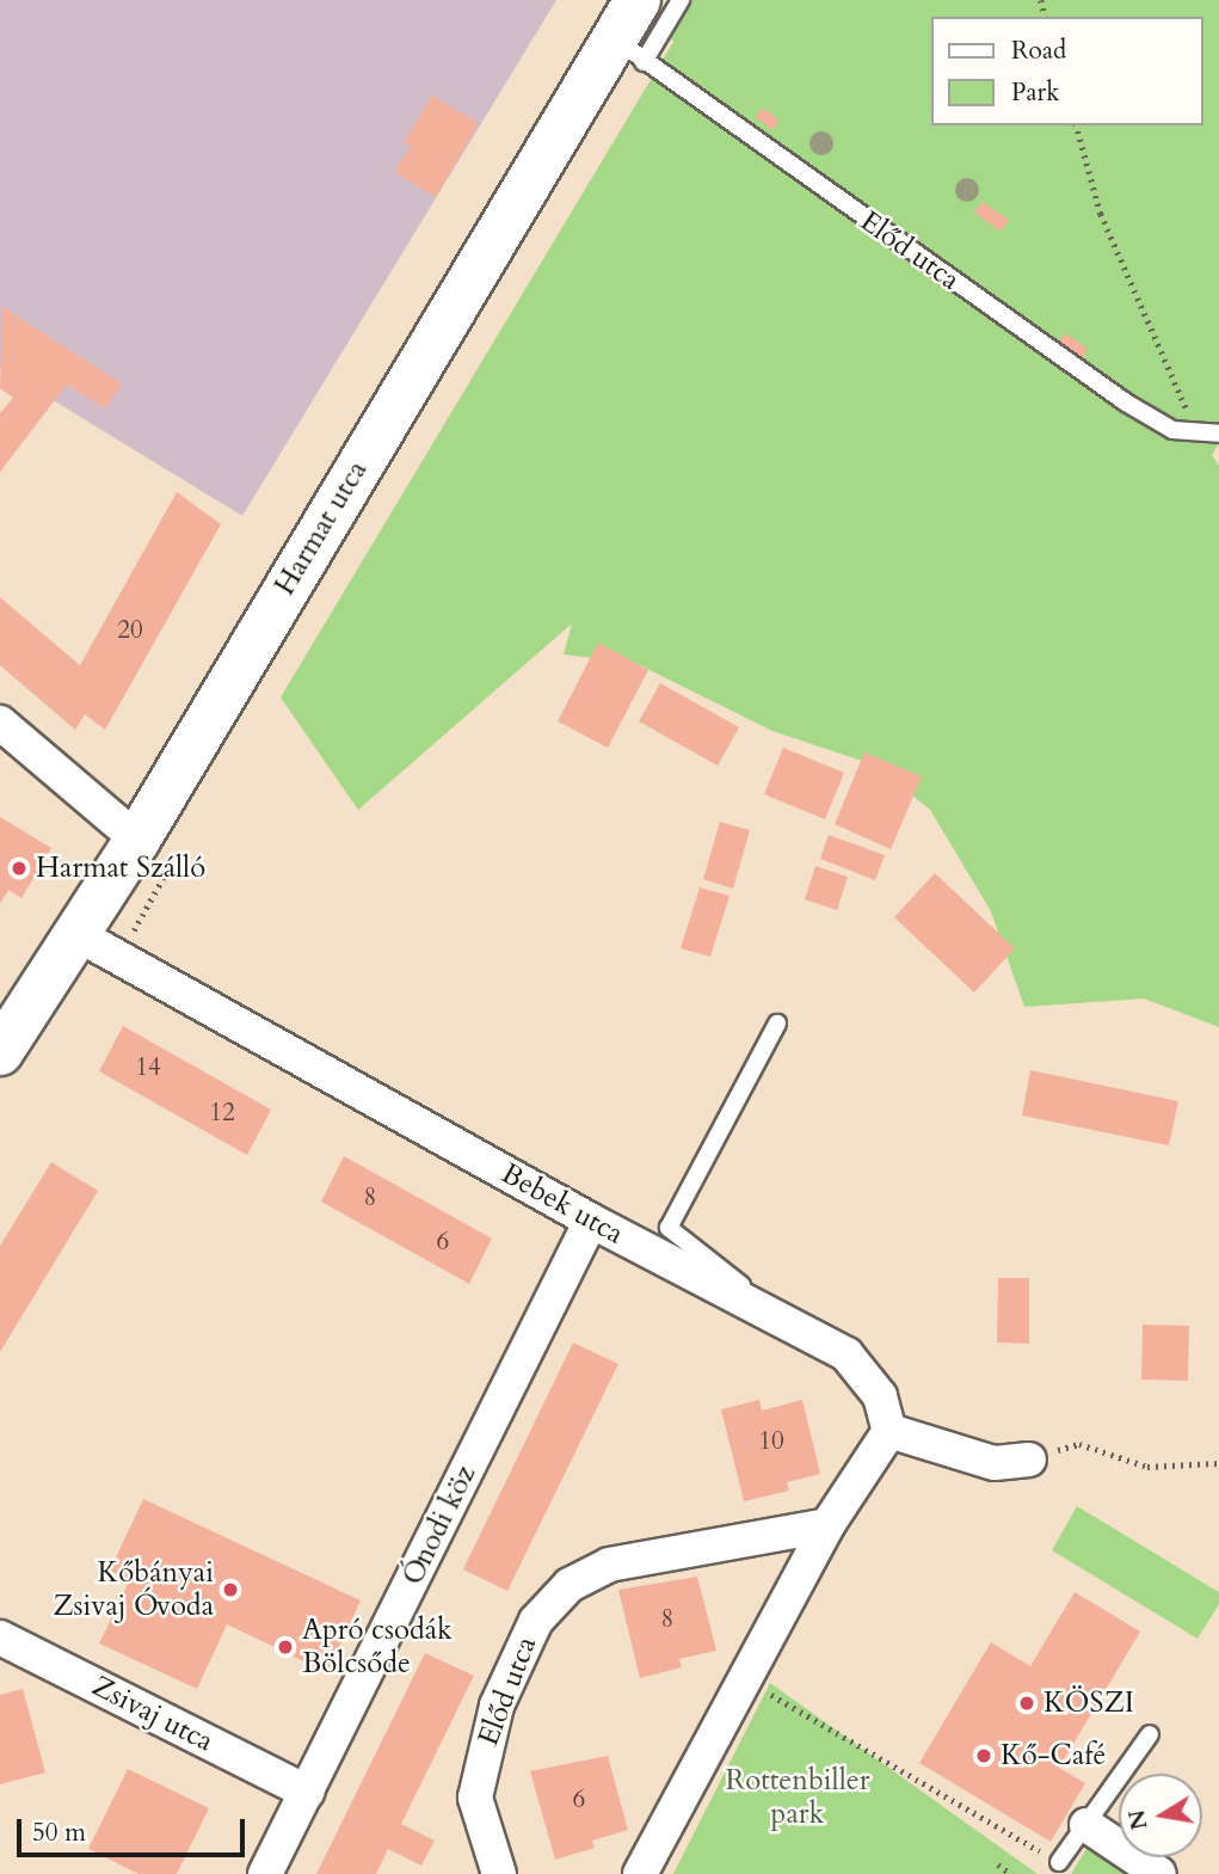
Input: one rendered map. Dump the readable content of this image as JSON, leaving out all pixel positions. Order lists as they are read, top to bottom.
{
  "streets": {
    "street": [
      "Előd utca",
      "Harmat utca",
      "Bebek utca",
      "Ónodi köz",
      "Zsivaj utca"
    ]
  },
  "crossings": [
    ["Előd utca", "Harmat utca"],
    ["Harmat utca", "Bebek utca"],
    ["Bebek utca", "Ónodi köz"],
    ["Ónodi köz", "Zsivaj utca"]
  ],
  "parks": ["Rottenbiller park"],
  "places": [
    "Harmat Szálló",
    "Kőbányai Zsivaj Óvoda",
    "Apró csodák Bölcsőde",
    "KÖSZI",
    "Kő-Café"
  ],
  "house_numbers": [
    "20",
    "14",
    "12",
    "8",
    "6",
    "10",
    "8",
    "6"
  ],
  "legend": ["Road", "Park"],
  "scale_bar": "50 m",
  "north": "left"
}
